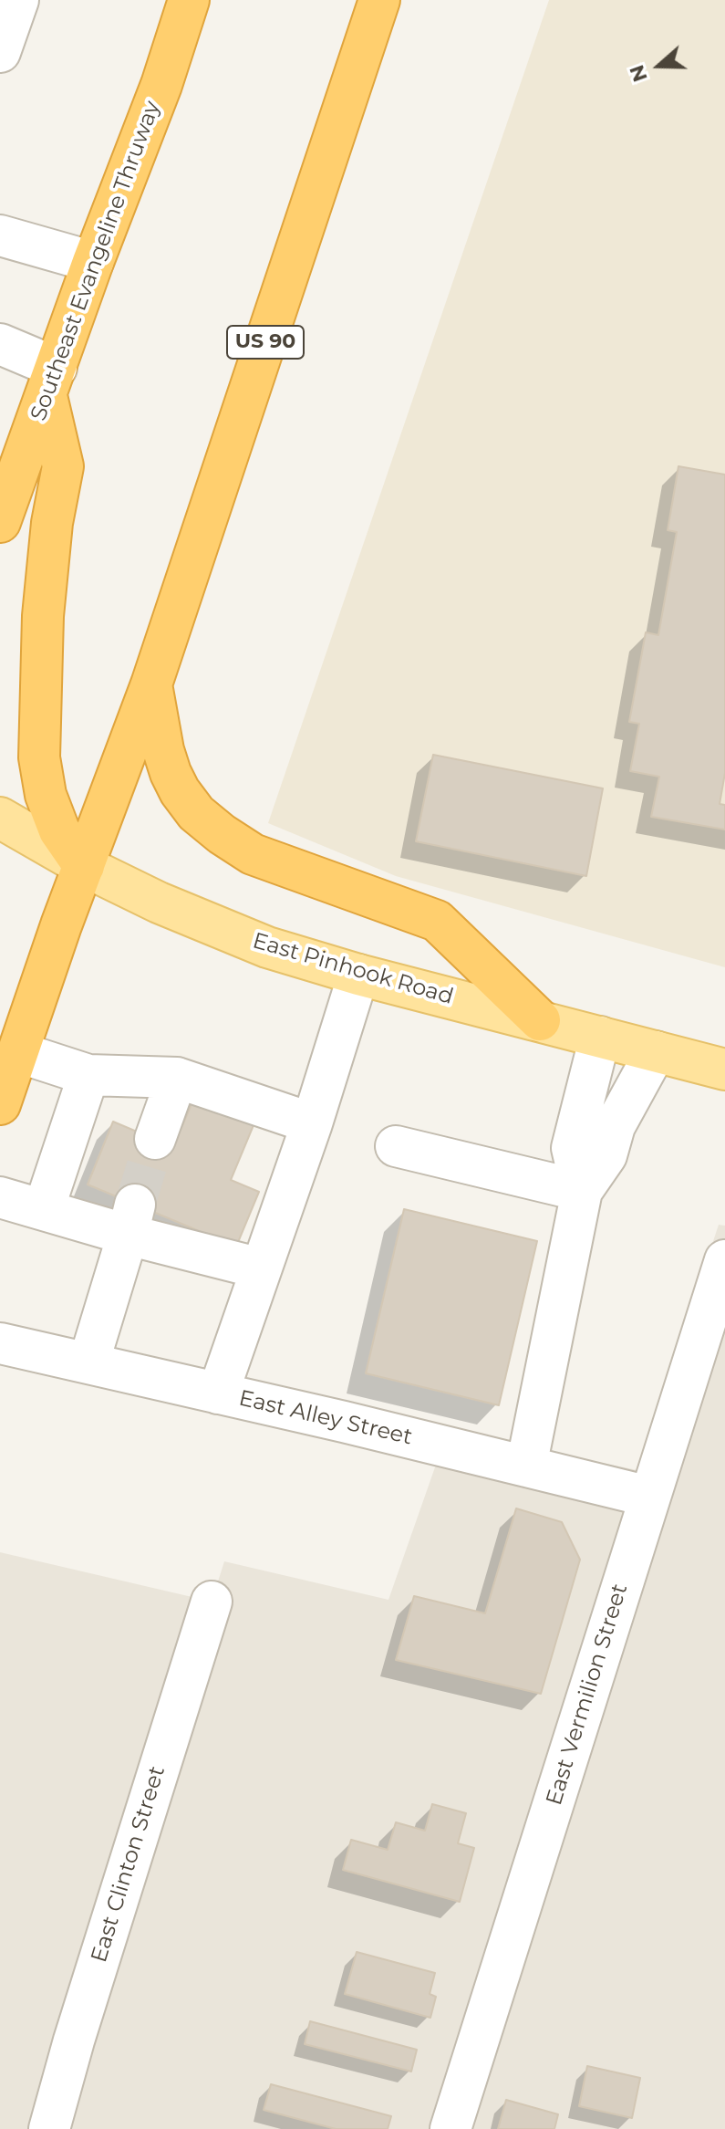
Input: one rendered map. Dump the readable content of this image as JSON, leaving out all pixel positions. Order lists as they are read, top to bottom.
{
  "streets": {
    "highway": ["Southeast Evangeline Thruway", "US 90"],
    "main road": ["East Pinhook Road"],
    "street": ["East Alley Street", "East Vermilion Street", "East Clinton Street"]
  },
  "crossings": [
    ["US 90", "East Pinhook Road"],
    ["East Alley Street", "East Vermilion Street"]
  ],
  "north": "left"
}
